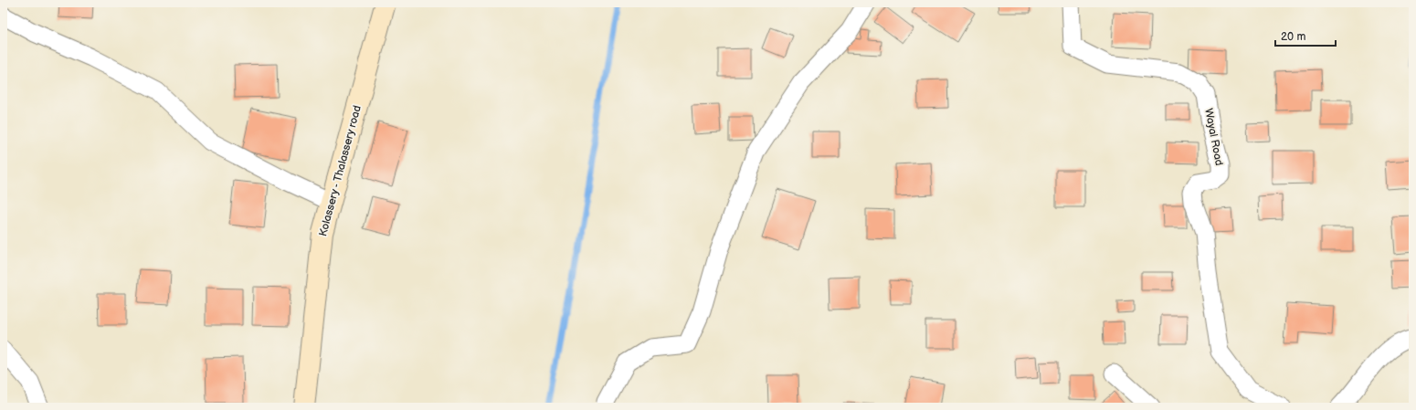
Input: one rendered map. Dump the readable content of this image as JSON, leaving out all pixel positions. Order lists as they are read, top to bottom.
{
  "streets": {
    "main road": ["Kolassery - Thalassery road"],
    "street": ["Wayal Road"]
  },
  "scale_bar": "20 m"
}
